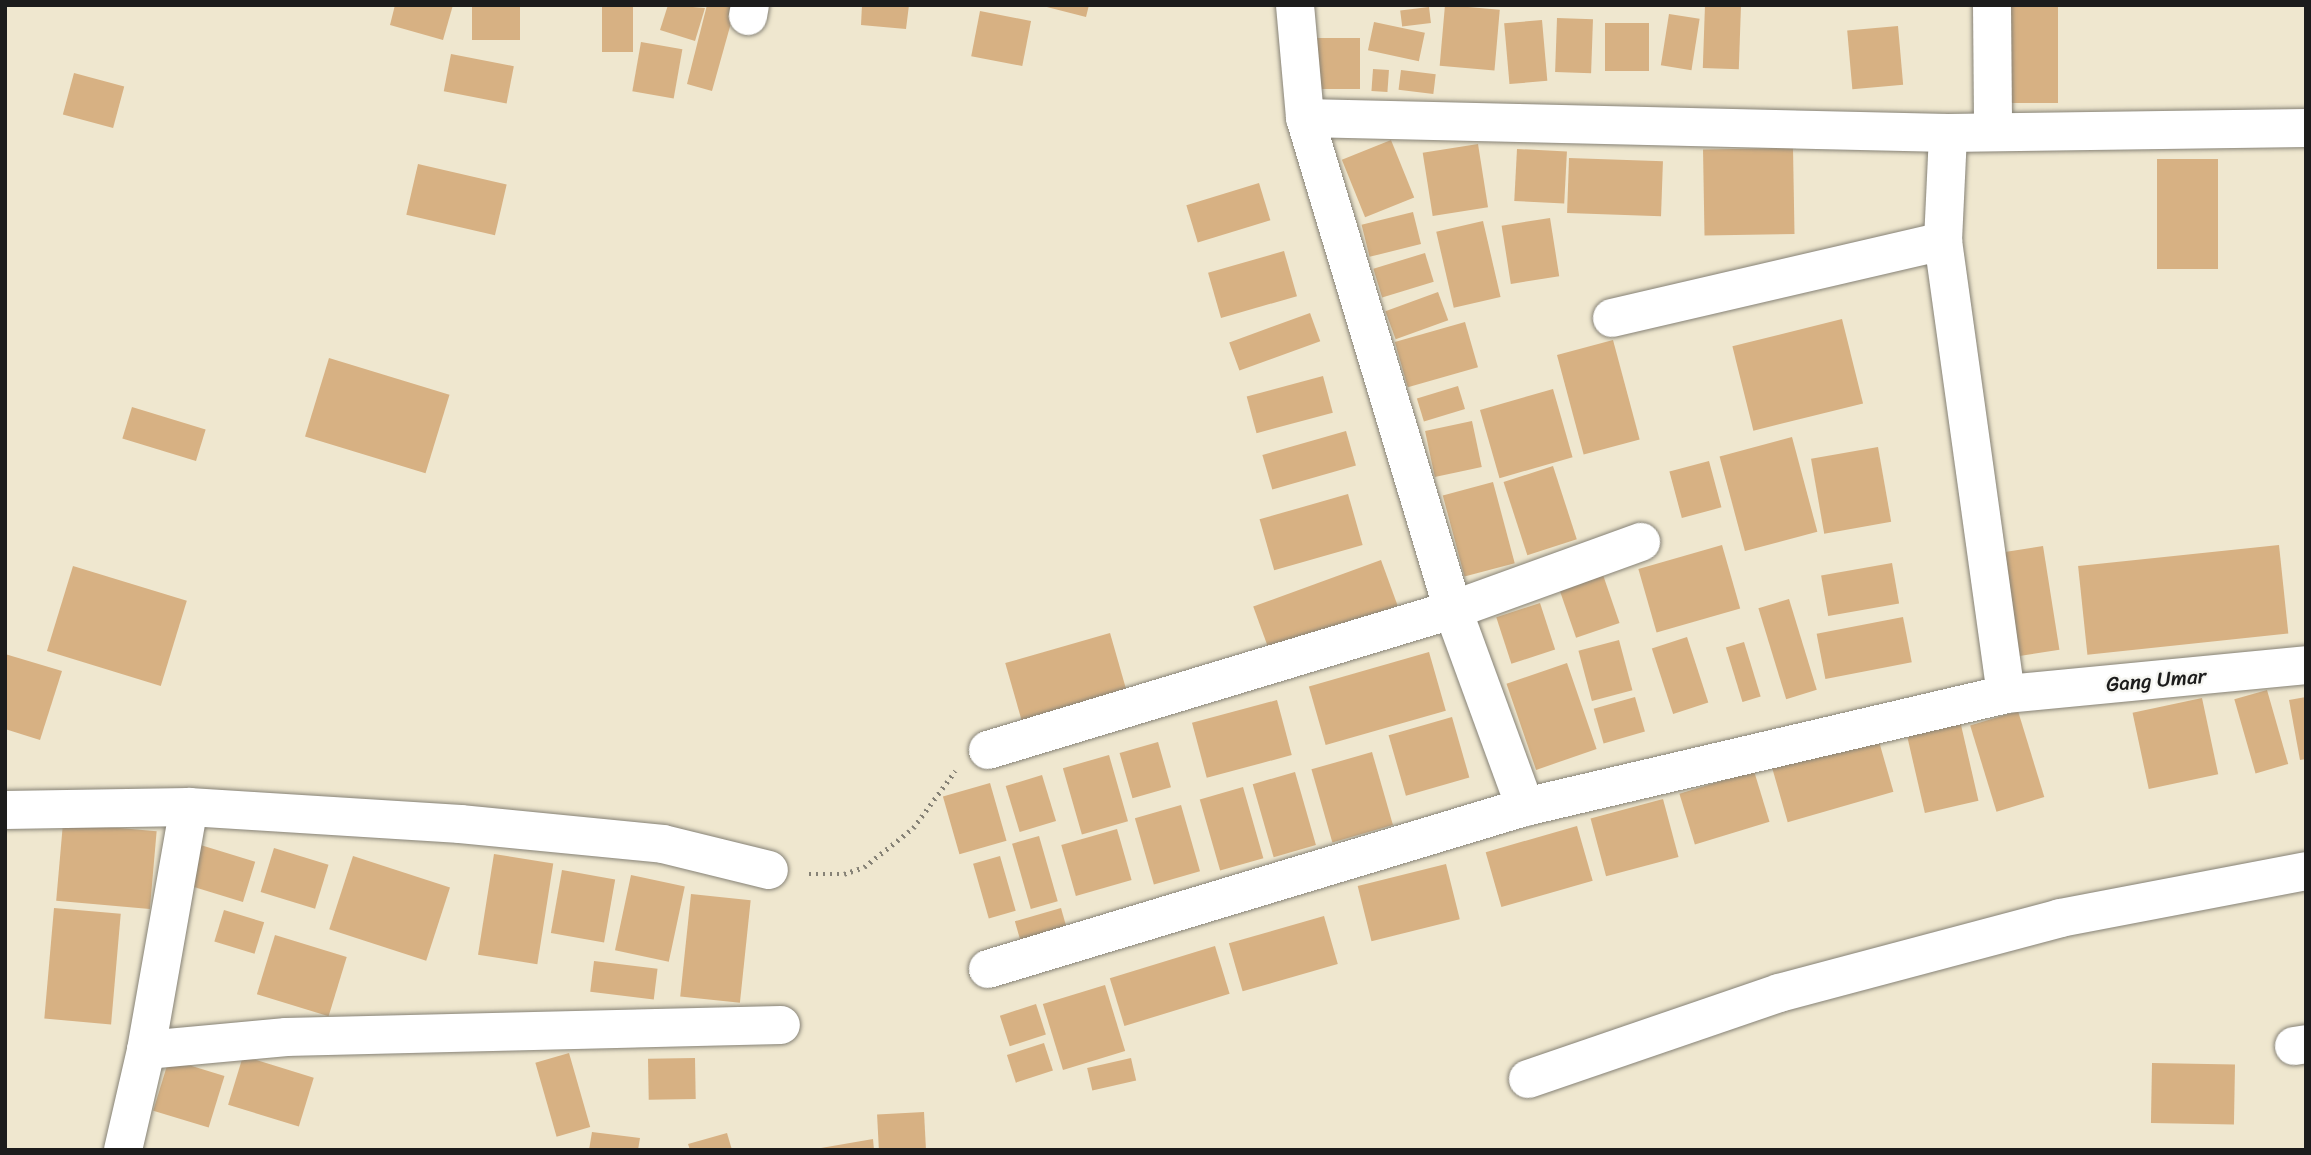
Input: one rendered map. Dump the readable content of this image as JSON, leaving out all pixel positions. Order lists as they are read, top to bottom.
{
  "streets": {
    "street": ["Gang Umar"]
  }
}
